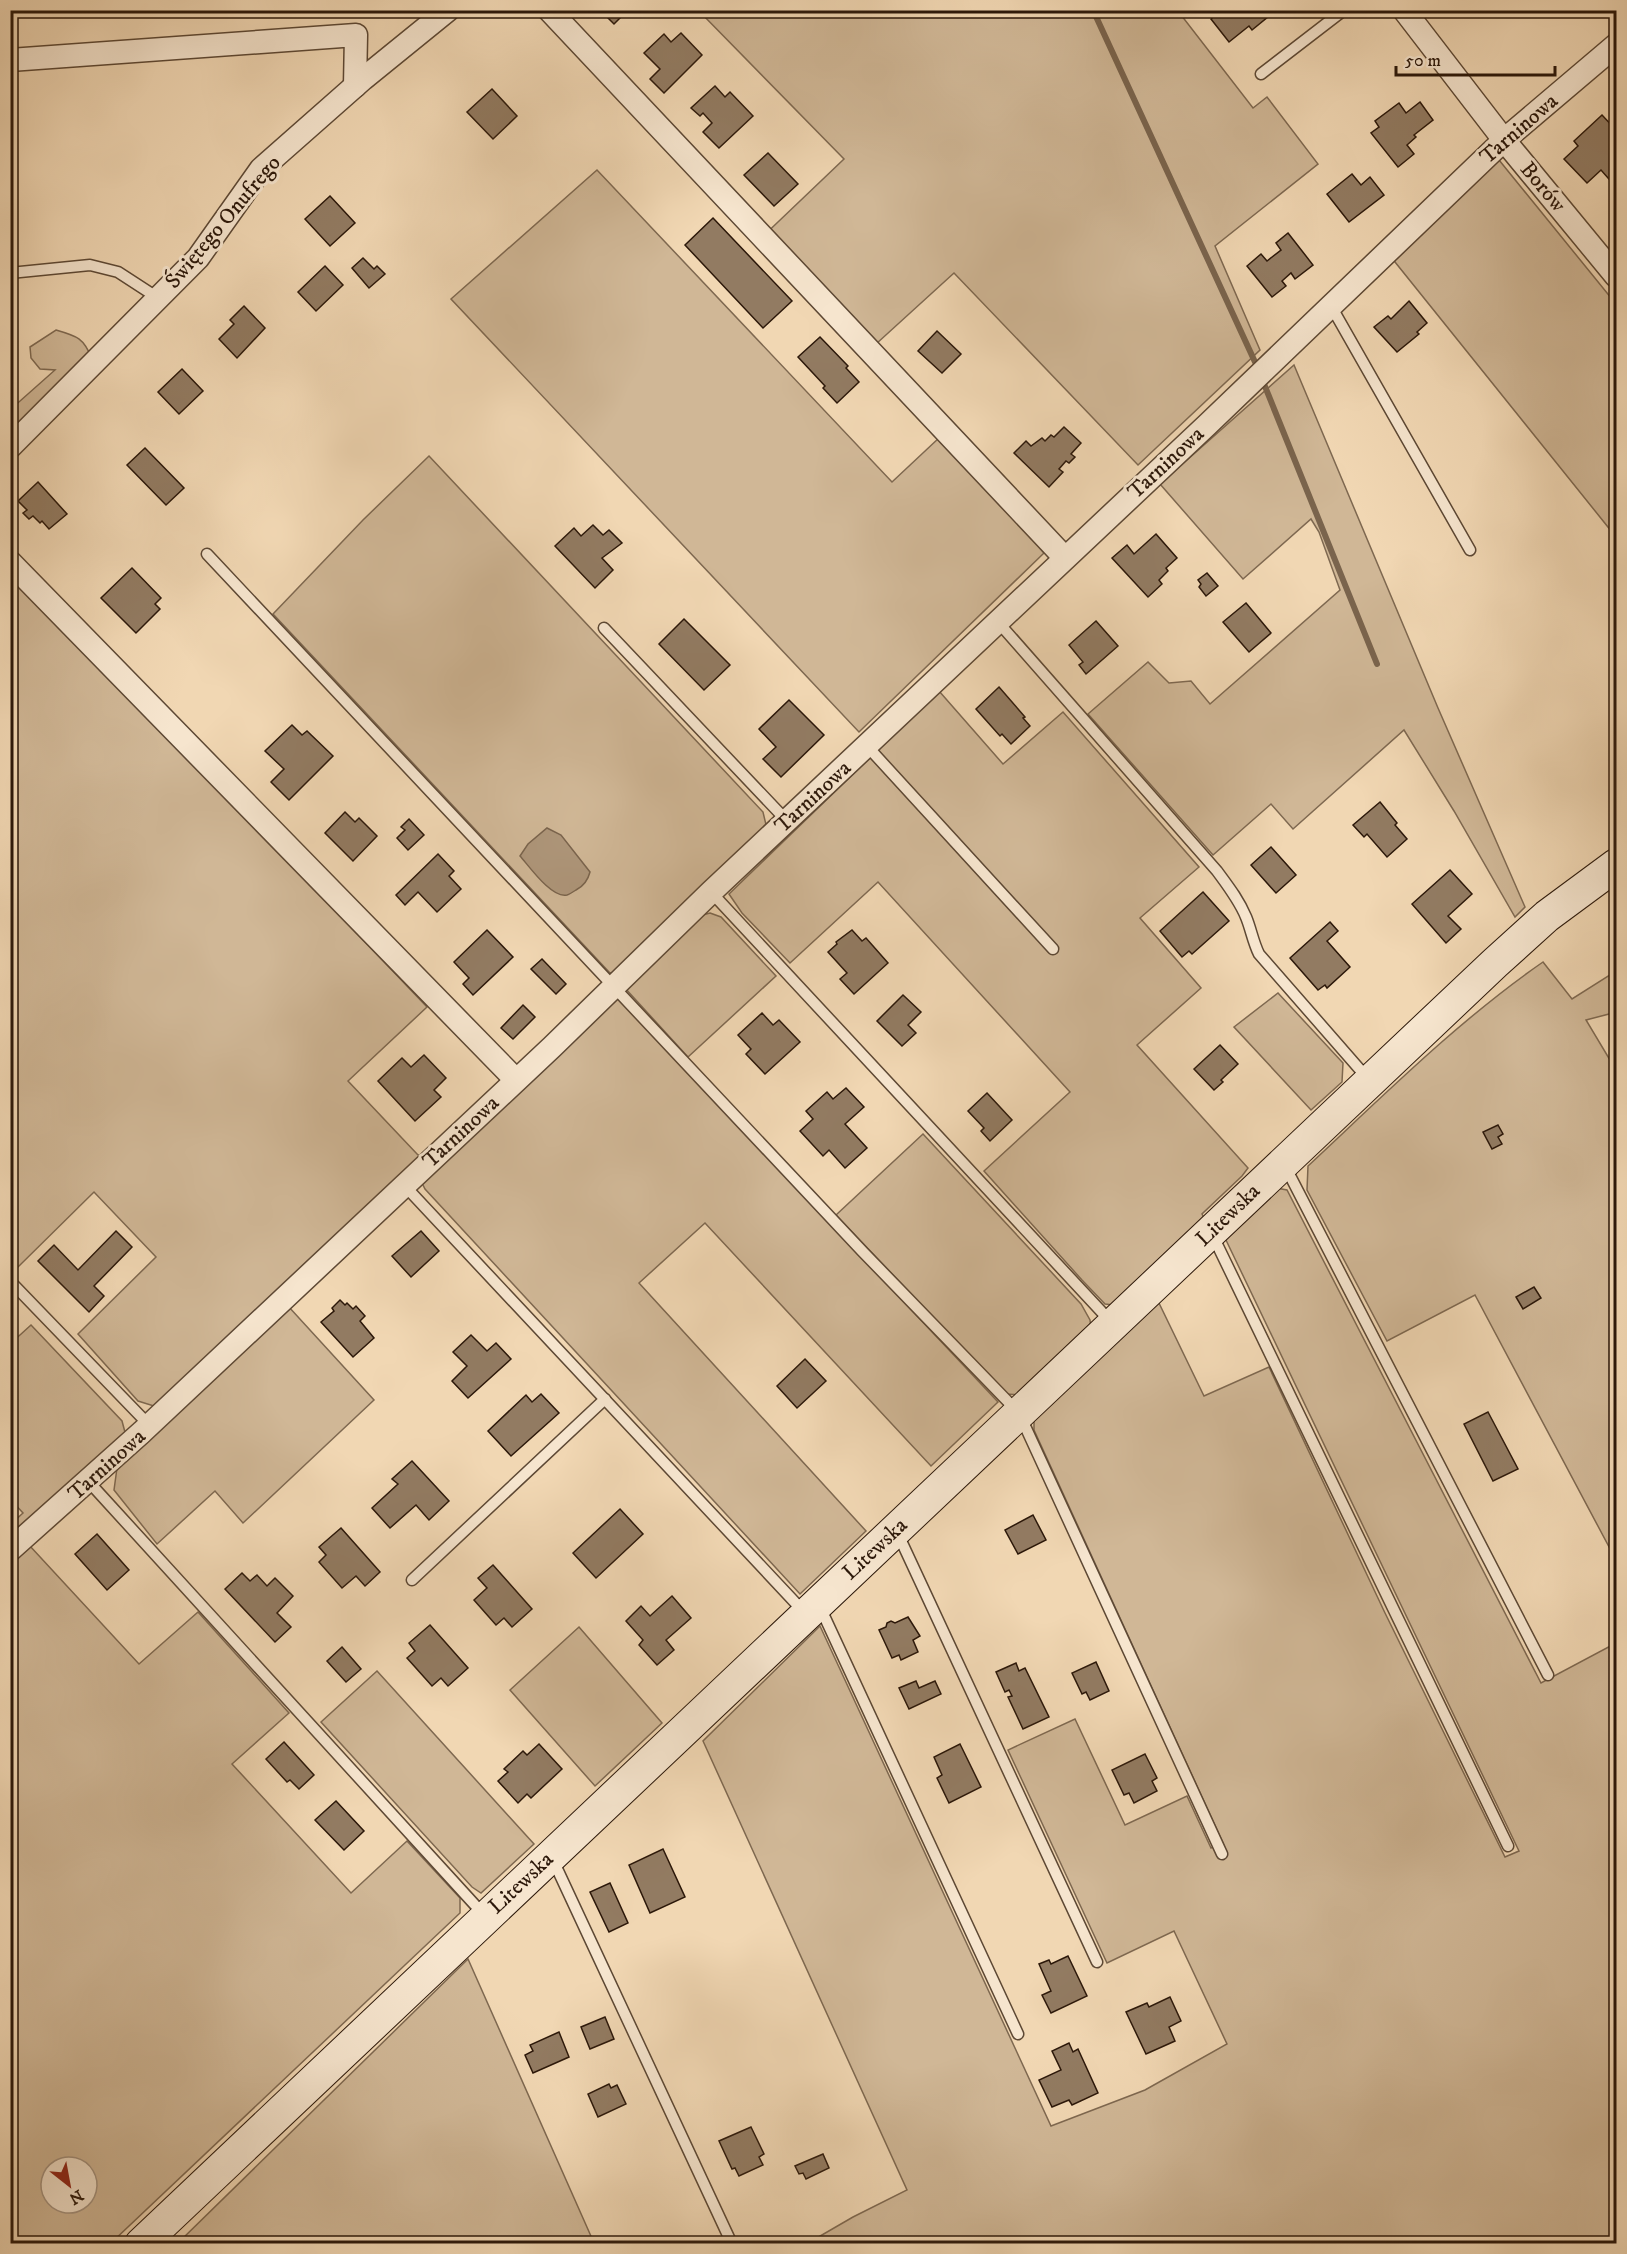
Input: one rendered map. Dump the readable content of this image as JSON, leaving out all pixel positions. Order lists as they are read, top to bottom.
{
  "streets": {
    "street": [
      "Tarninowa",
      "Borów",
      "Świętego Onufrego",
      "Litewska"
    ]
  },
  "crossings": [
    ["Tarninowa", "Borów"]
  ],
  "scale_bar": "50 m",
  "north": "bottom right"
}
